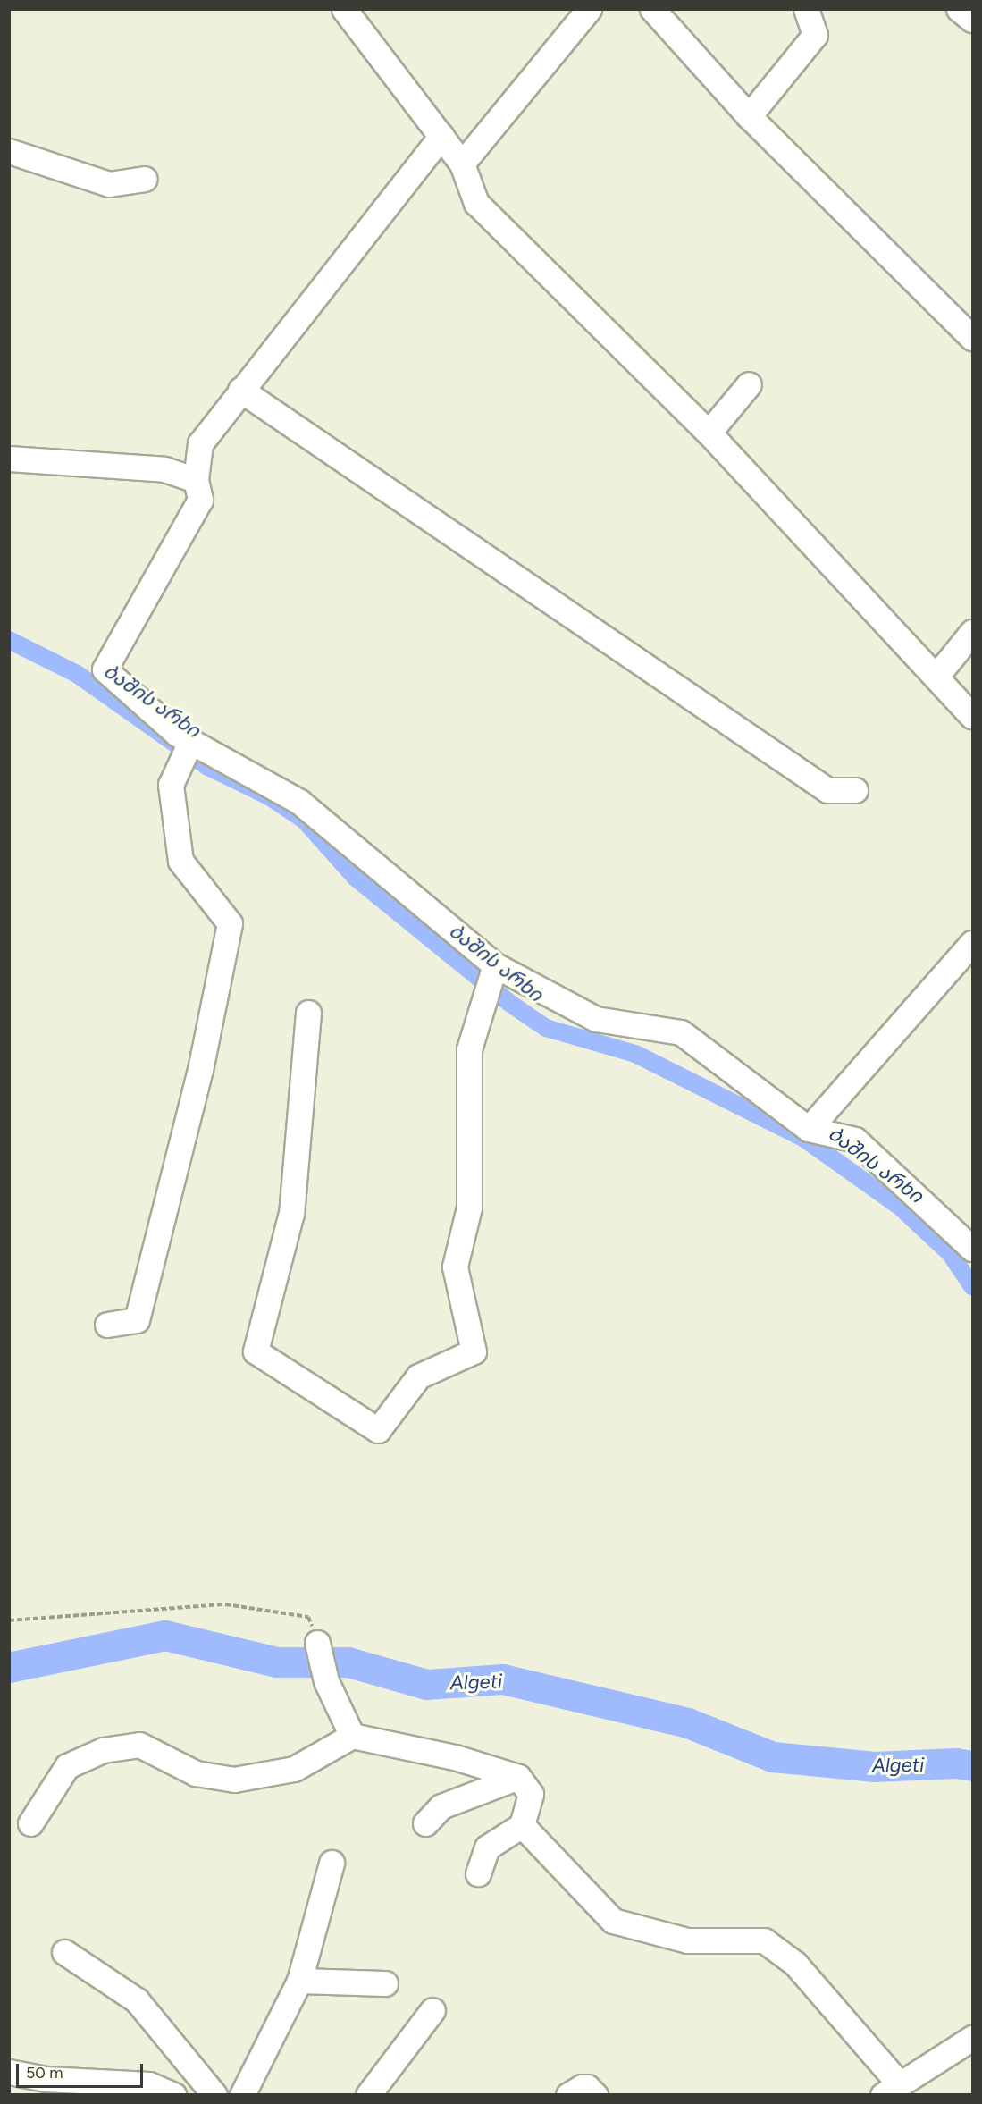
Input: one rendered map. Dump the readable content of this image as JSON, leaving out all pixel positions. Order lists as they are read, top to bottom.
{
  "water": ["ბაშის არხი", "Algeti"],
  "scale_bar": "50 m"
}
